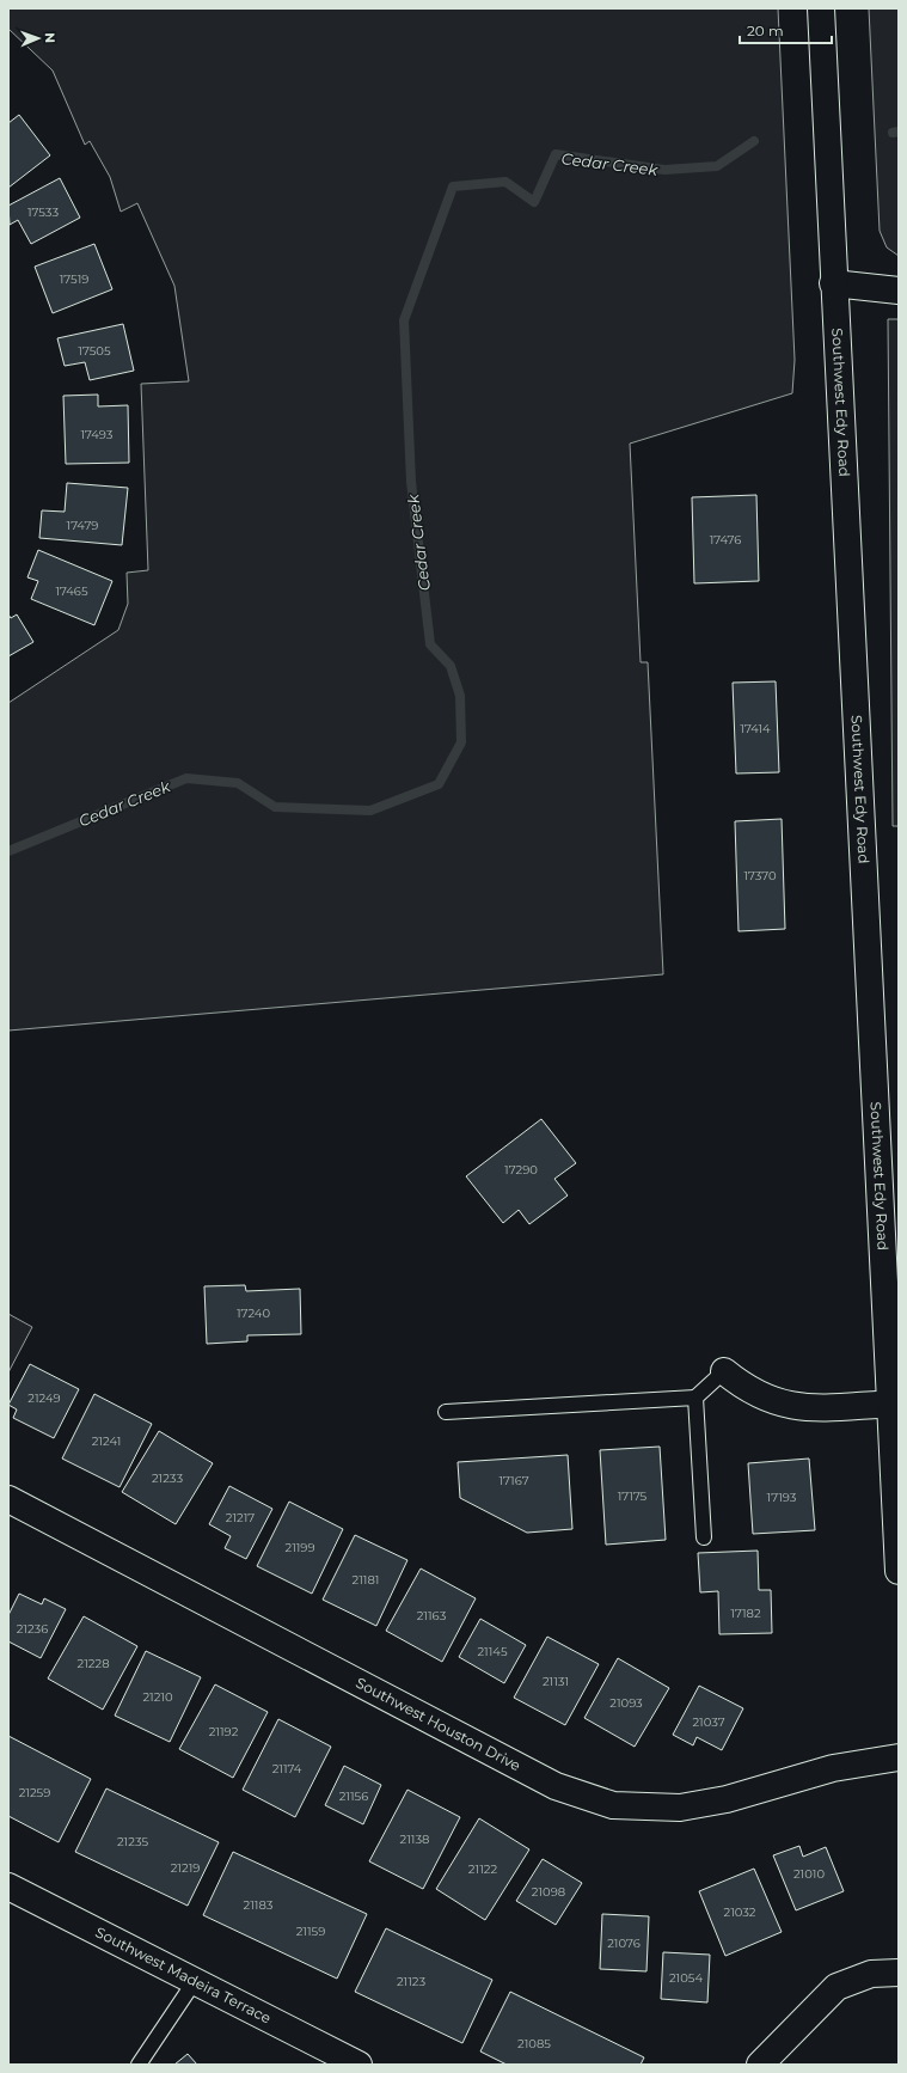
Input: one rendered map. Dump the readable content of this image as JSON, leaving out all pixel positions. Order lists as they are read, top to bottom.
{
  "streets": {
    "street": ["Southwest Edy Road", "Southwest Houston Drive", "Southwest Madeira Terrace"]
  },
  "water": ["Cedar Creek"],
  "house_numbers": [
    "17533",
    "17519",
    "17505",
    "17493",
    "17479",
    "17476",
    "17465",
    "17414",
    "17370",
    "17290",
    "17240",
    "21249",
    "21241",
    "21233",
    "17167",
    "17175",
    "17193",
    "21217",
    "21199",
    "21181",
    "17182",
    "21163",
    "21236",
    "21145",
    "21228",
    "21131",
    "21210",
    "21093",
    "21037",
    "21192",
    "21174",
    "21259",
    "21156",
    "21138",
    "21235",
    "21219",
    "21122",
    "21010",
    "21098",
    "21183",
    "21032",
    "21159",
    "21076",
    "21054",
    "21123",
    "21085"
  ],
  "scale_bar": "20 m",
  "north": "right"
}
